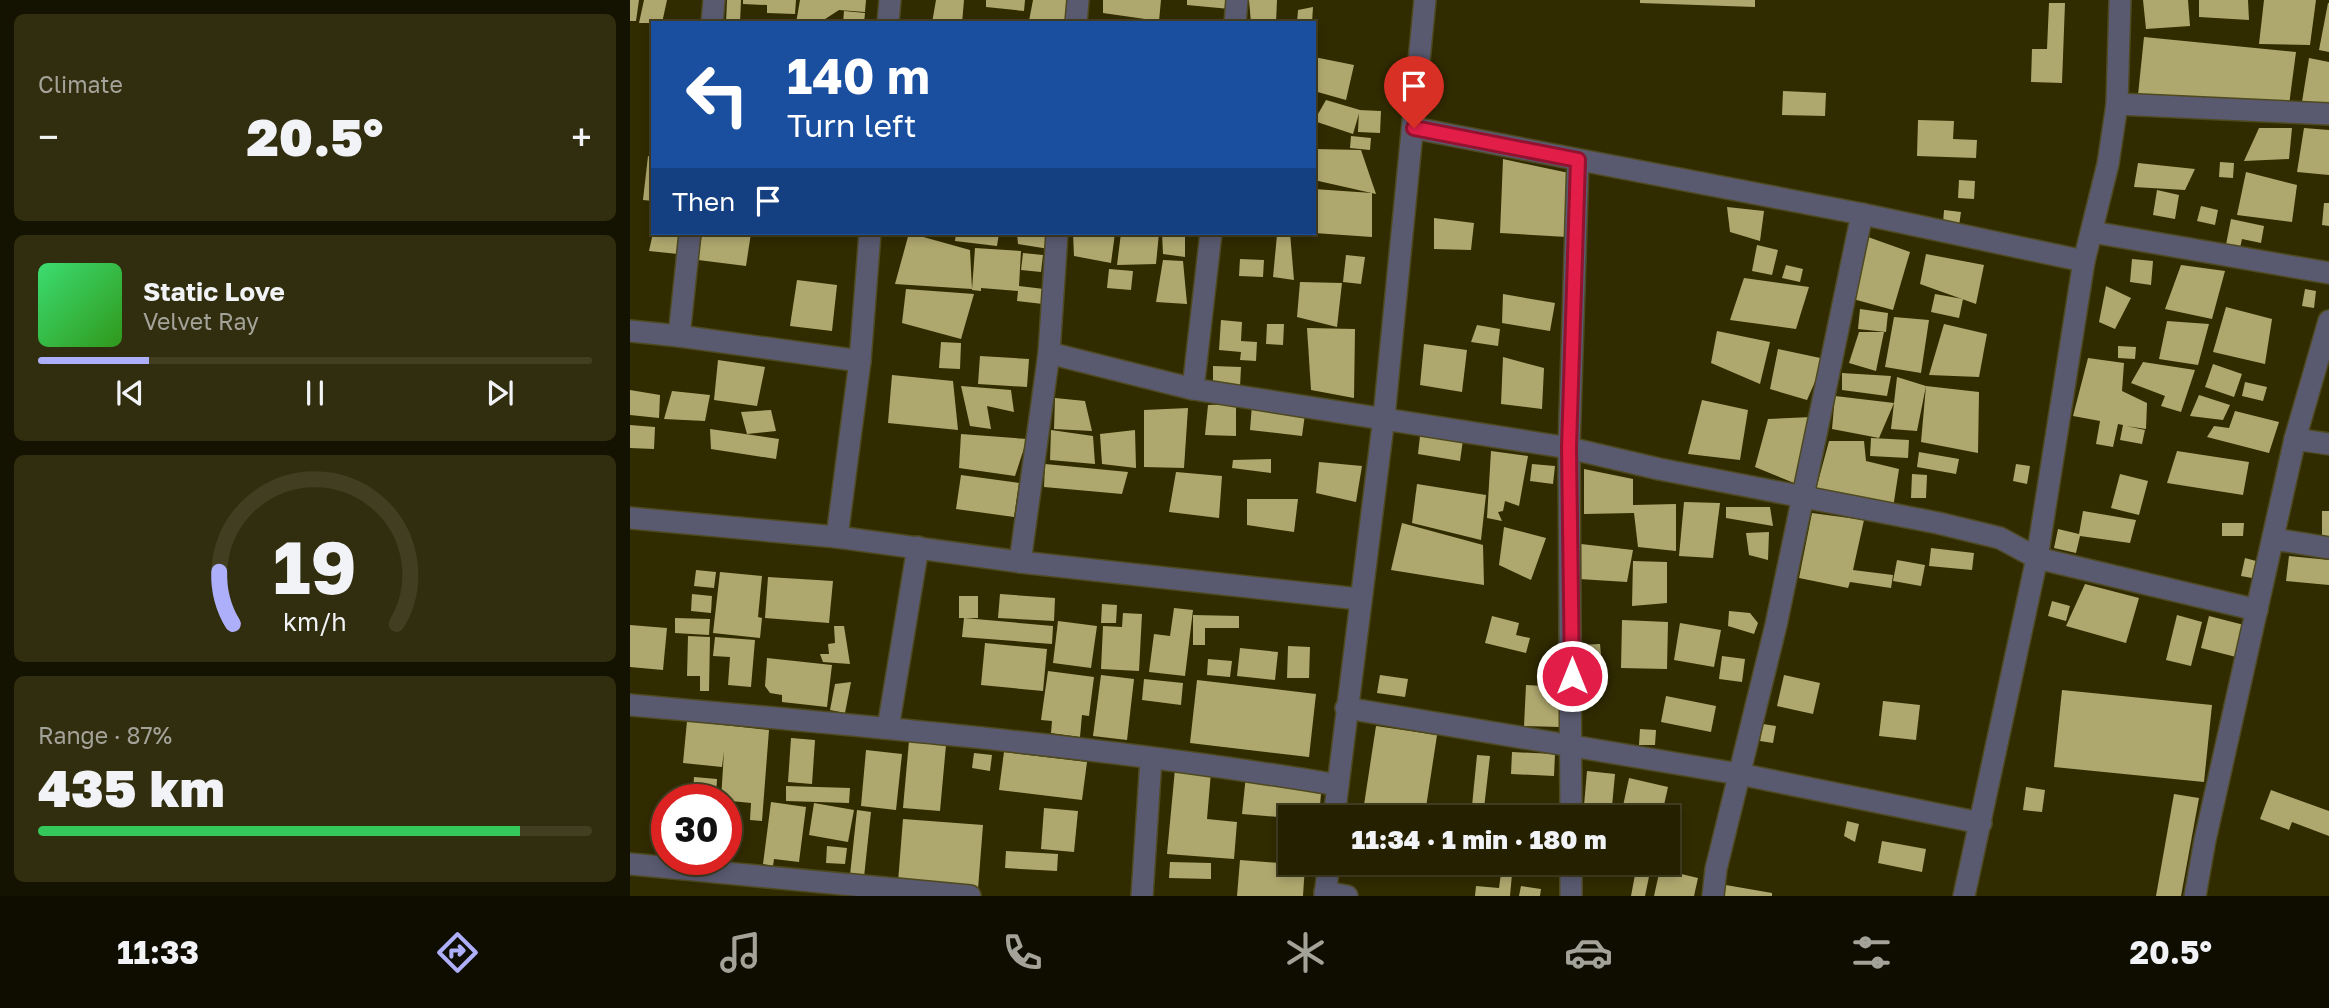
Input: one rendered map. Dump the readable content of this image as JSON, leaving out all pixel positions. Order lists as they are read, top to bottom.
{
  "page": {
    "tile": [
      "Climate",
      ["Range · 87%", "435 km"]
    ],
    "turn": ["140 m", "Turn left"],
    "heat": ["−", "20.5°", "+"],
    "then": "Then",
    "song": ["Static Love", "Velvet Ray"],
    "limit": "30",
    "trip": "11:34 · 1 min · 180 m",
    "tabs": ["11:33", "20.5°"],
    "gauge": ["19", "km/h"]
  }
}
